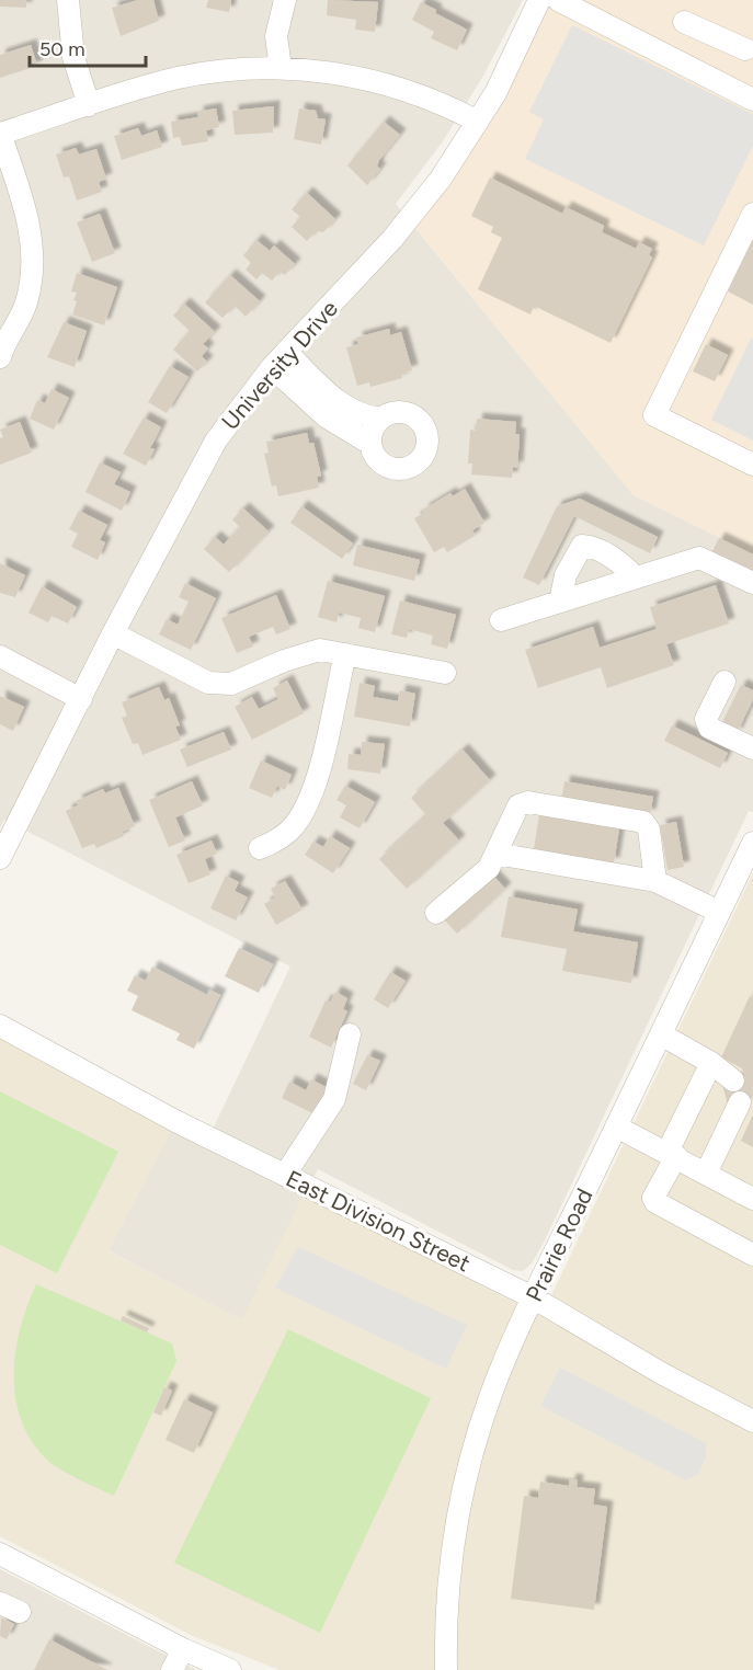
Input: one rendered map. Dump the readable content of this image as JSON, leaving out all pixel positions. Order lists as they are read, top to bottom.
{
  "streets": {
    "street": ["University Drive", "East Division Street", "Prairie Road"]
  },
  "crossings": [
    ["East Division Street", "Prairie Road"]
  ],
  "scale_bar": "50 m"
}
